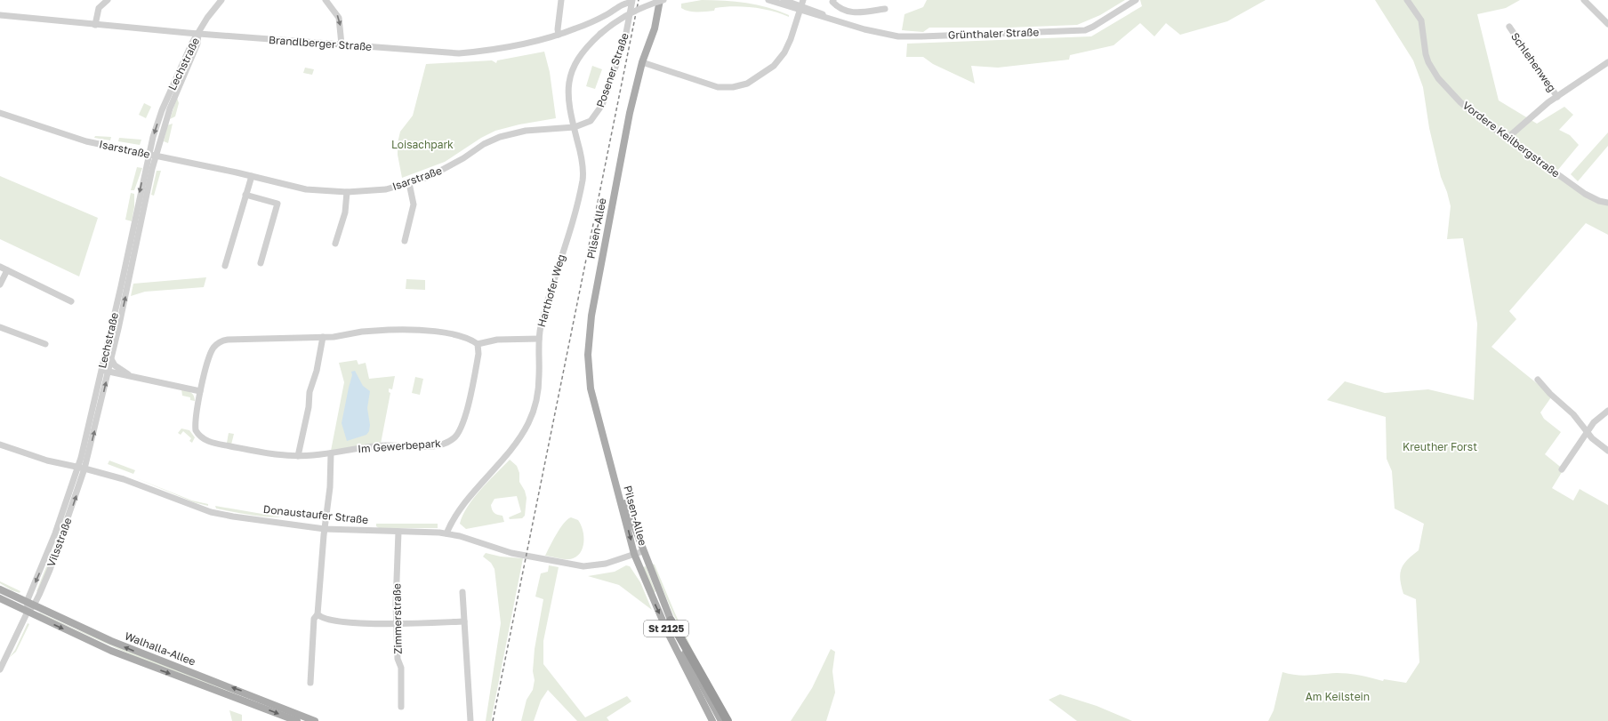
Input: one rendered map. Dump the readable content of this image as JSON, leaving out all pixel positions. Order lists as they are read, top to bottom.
{
  "streets": {
    "main road": ["Pilsen-Allee", "St 2125", "Walhalla-Allee"],
    "street": [
      "Grünthaler Straße",
      "Brandlberger Straße",
      "Schlehenweg",
      "Lechstraße",
      "Posener Straße",
      "Vordere Keilbergstraße",
      "Isarstraße",
      "Harthofer Weg",
      "Im Gewerbepark",
      "Donaustaufer Straße",
      "Vilsstraße",
      "Zimmerstraße"
    ]
  },
  "crossings": [
    ["Brandlberger Straße", "Lechstraße"],
    ["Brandlberger Straße", "Posener Straße"],
    ["Lechstraße", "Isarstraße"],
    ["Lechstraße", "Donaustaufer Straße"],
    ["Lechstraße", "Vilsstraße"],
    ["Posener Straße", "Isarstraße"],
    ["Posener Straße", "Harthofer Weg"],
    ["Isarstraße", "Harthofer Weg"],
    ["Pilsen-Allee", "Donaustaufer Straße"],
    ["Pilsen-Allee", "St 2125"],
    ["Harthofer Weg", "Donaustaufer Straße"],
    ["Donaustaufer Straße", "Vilsstraße"],
    ["Donaustaufer Straße", "Zimmerstraße"],
    ["Donaustaufer Straße", "St 2125"],
    ["Vilsstraße", "Walhalla-Allee"]
  ],
  "parks": ["Loisachpark", "Kreuther Forst", "Am Keilstein"]
}
